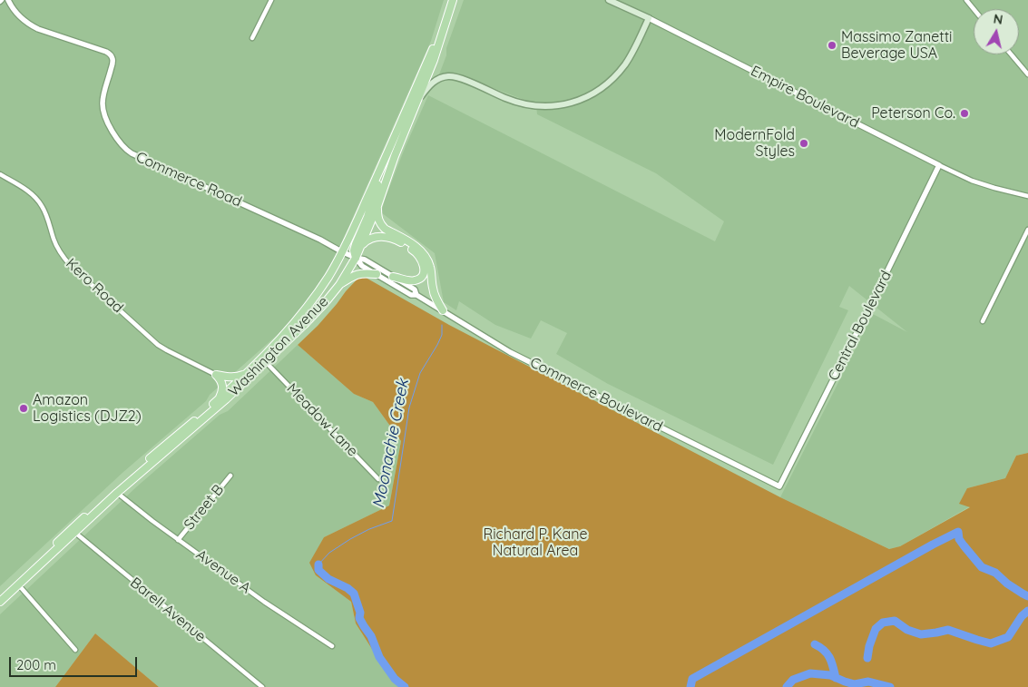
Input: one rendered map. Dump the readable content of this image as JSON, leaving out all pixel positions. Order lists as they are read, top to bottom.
{
  "streets": {
    "main road": ["Empire Boulevard", "Washington Avenue"],
    "street": [
      "Commerce Road",
      "Kero Road",
      "Central Boulevard",
      "Commerce Boulevard",
      "Meadow Lane",
      "Street B",
      "Avenue A",
      "Barell Avenue"
    ]
  },
  "crossings": [
    ["Empire Boulevard", "Central Boulevard"],
    ["Commerce Road", "Washington Avenue"],
    ["Commerce Road", "Commerce Boulevard"],
    ["Central Boulevard", "Commerce Boulevard"],
    ["Washington Avenue", "Commerce Boulevard"],
    ["Washington Avenue", "Meadow Lane"],
    ["Washington Avenue", "Avenue A"],
    ["Washington Avenue", "Barell Avenue"],
    ["Street B", "Avenue A"]
  ],
  "water": ["Moonachie Creek"],
  "parks": ["Richard P. Kane Natural Area"],
  "places": [
    "Massimo Zanetti Beverage USA",
    "Peterson Co.",
    "ModernFold Styles",
    "Amazon Logistics (DJZ2)"
  ],
  "scale_bar": "200 m",
  "north": "top"
}
